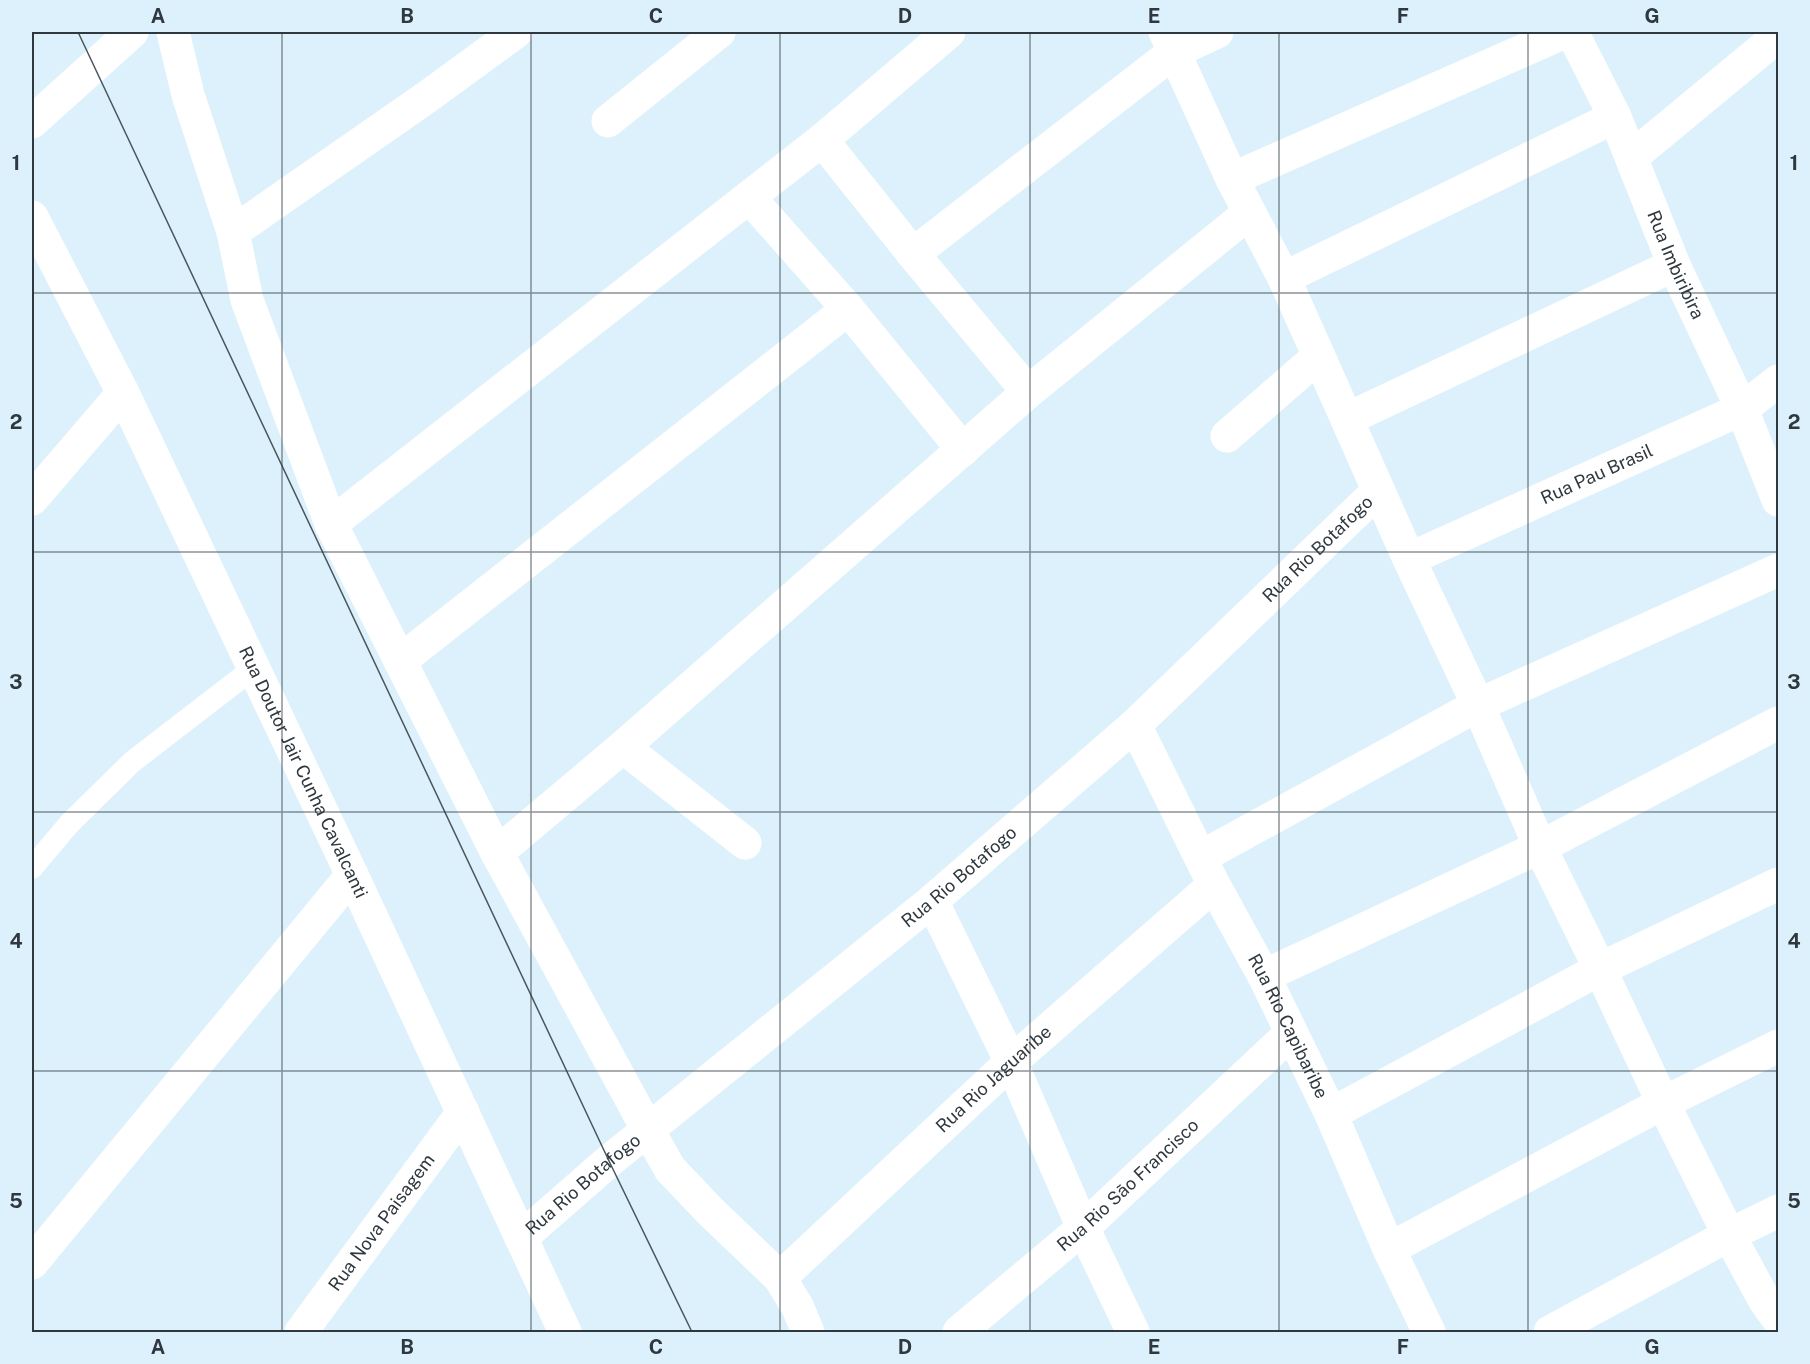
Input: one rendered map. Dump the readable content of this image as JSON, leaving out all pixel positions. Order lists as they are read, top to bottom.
{
  "streets": {
    "street": [
      "Rua Imbiribira",
      "Rua Pau Brasil",
      "Rua Rio Botafogo",
      "Rua Doutor Jair Cunha Cavalcanti",
      "Rua Rio Capibaribe",
      "Rua Rio Jaguaribe",
      "Rua Rio São Francisco",
      "Rua Nova Paisagem"
    ]
  },
  "crossings": [
    ["Rua Imbiribira", "Rua Pau Brasil"],
    ["Rua Rio Botafogo", "Rua Doutor Jair Cunha Cavalcanti"],
    ["Rua Rio Botafogo", "Rua Rio Capibaribe"],
    ["Rua Doutor Jair Cunha Cavalcanti", "Rua Nova Paisagem"],
    ["Rua Rio Capibaribe", "Rua Rio Jaguaribe"],
    ["Rua Rio Capibaribe", "Rua Rio São Francisco"]
  ],
  "grid": {
    "columns": [
      "A",
      "B",
      "C",
      "D",
      "E",
      "F",
      "G"
    ],
    "rows": [
      "1",
      "2",
      "3",
      "4",
      "5"
    ]
  }
}
